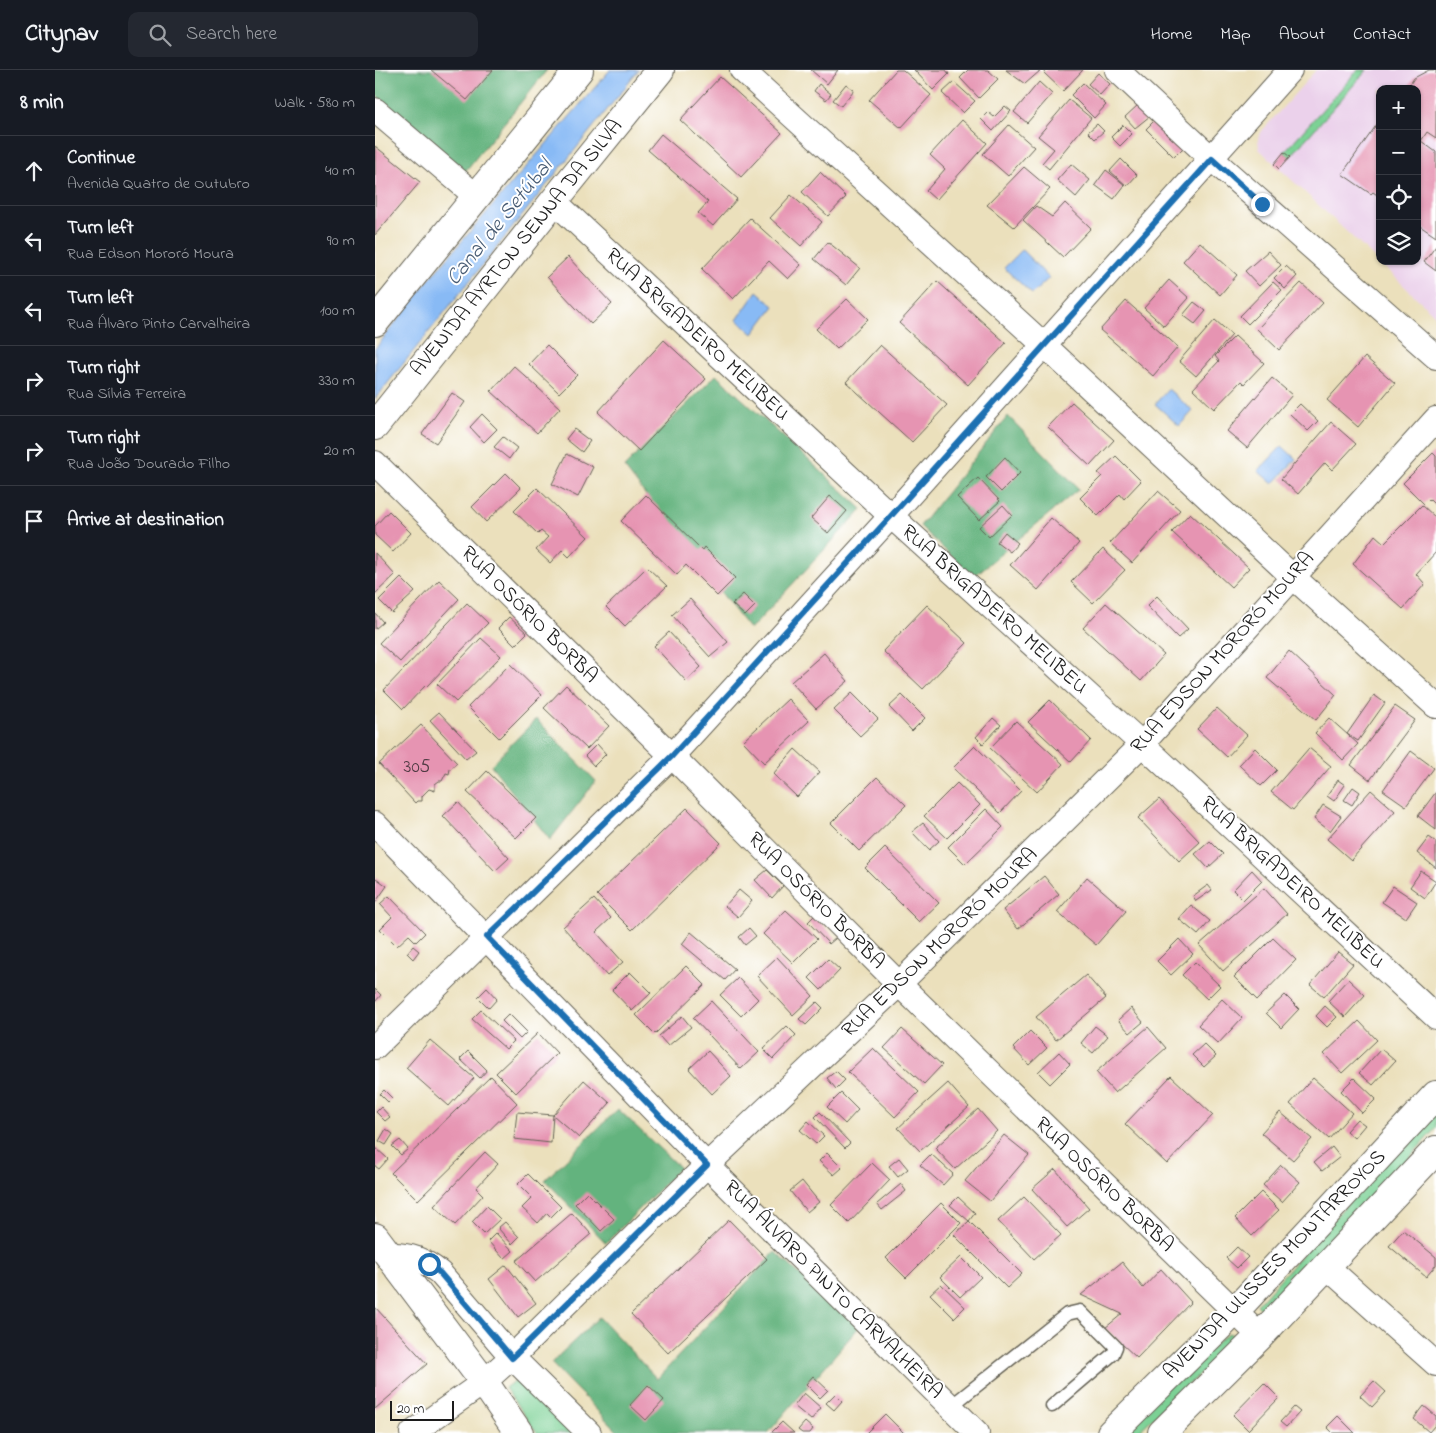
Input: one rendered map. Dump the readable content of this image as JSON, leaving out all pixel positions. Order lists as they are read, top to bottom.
{
  "streets": {
    "main road": ["AVENIDA AYRTON SENNA DA SILVA", "AVENIDA ULISSES MONTARROYOS"],
    "street": [
      "RUA BRIGADEIRO MELIBEU",
      "RUA OSÓRIO BORBA",
      "RUA EDSON MORORÓ MOURA",
      "RUA ÁLVARO PINTO CARVALHEIRA"
    ]
  },
  "crossings": [
    ["AVENIDA AYRTON SENNA DA SILVA", "RUA BRIGADEIRO MELIBEU"],
    ["RUA BRIGADEIRO MELIBEU", "RUA EDSON MORORÓ MOURA"],
    ["RUA OSÓRIO BORBA", "RUA EDSON MORORÓ MOURA"],
    ["RUA OSÓRIO BORBA", "AVENIDA ULISSES MONTARROYOS"],
    ["RUA EDSON MORORÓ MOURA", "RUA ÁLVARO PINTO CARVALHEIRA"]
  ],
  "water": ["Canal de Setúbal"],
  "house_numbers": ["305"],
  "scale_bar": "20 m",
  "page": {
    "header": "Citynav",
    "search": "Search here",
    "nav": [
      "Home",
      "Map",
      "About",
      "Contact"
    ],
    "heading": ["8 min", "Walk · 580 m"],
    "map_buttons": ["+", "−"],
    "list": [
      ["Continue", "Avenida Quatro de Outubro", "40 m"],
      ["Turn left", "Rua Edson Mororó Moura", "90 m"],
      ["Turn left", "Rua Álvaro Pinto Carvalheira", "100 m"],
      ["Turn right", "Rua Sílvia Ferreira", "330 m"],
      ["Turn right", "Rua João Dourado Filho", "20 m"],
      "Arrive at destination"
    ],
    "scale": "20 m"
  }
}
